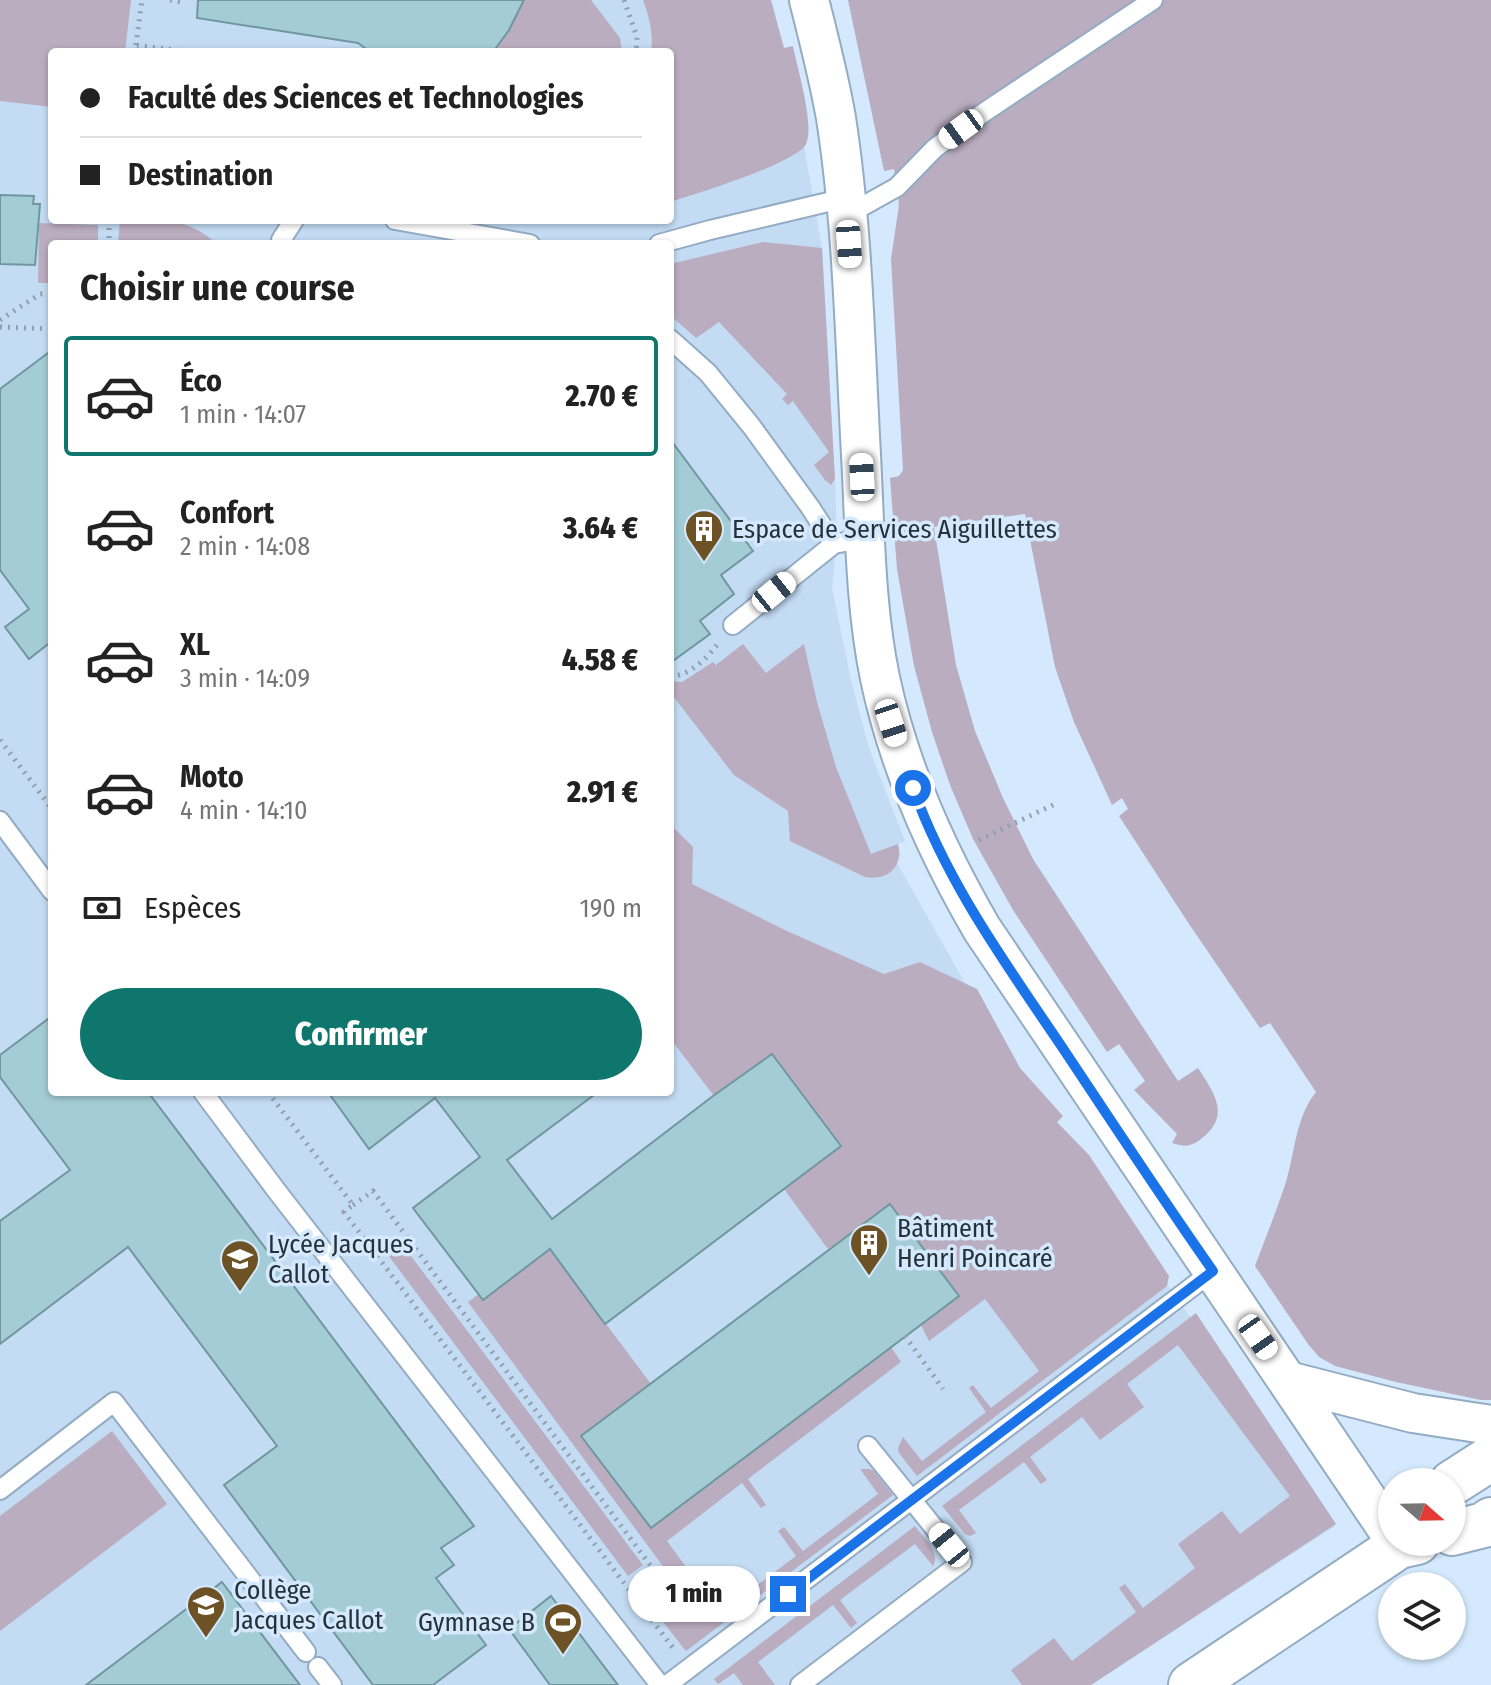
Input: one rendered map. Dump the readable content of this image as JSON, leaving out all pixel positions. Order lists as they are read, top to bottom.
{
  "places": {
    "building": ["Espace de Services Aiguillettes", "Bâtiment Henri Poincaré"],
    "school or university": ["Lycée Jacques Callot", "Collège Jacques Callot"],
    "sports": ["Gymnase B"]
  },
  "north": "right",
  "page": {
    "banner": ["Faculté des Sciences et Technologies", "Destination"],
    "heading": "Choisir une course",
    "list": [
      {
        "name": "Éco",
        "note": "1 min · 14:07",
        "value": "2.70 €"
      },
      {
        "name": "Confort",
        "note": "2 min · 14:08",
        "value": "3.64 €"
      },
      {
        "name": "XL",
        "note": "3 min · 14:09",
        "value": "4.58 €"
      },
      {
        "name": "Moto",
        "note": "4 min · 14:10",
        "value": "2.91 €"
      }
    ],
    "pay": ["Espèces", "190 m"],
    "buttons": "Confirmer",
    "bubble": "1 min"
  }
}
